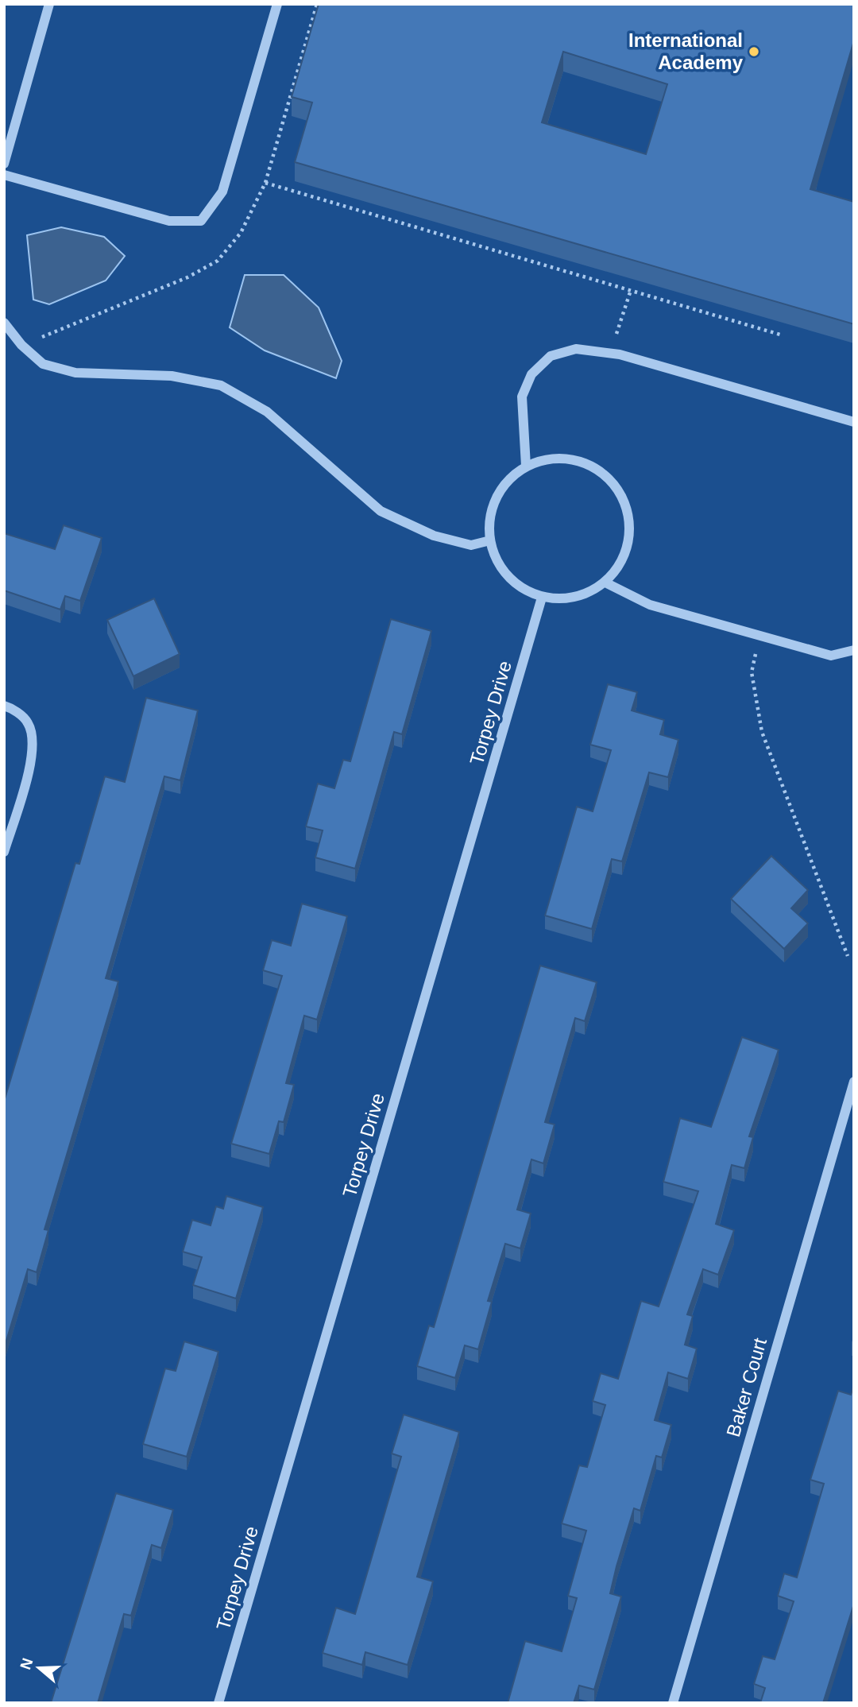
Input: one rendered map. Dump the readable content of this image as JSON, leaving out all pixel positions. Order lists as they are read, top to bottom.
{
  "streets": {
    "street": ["Torpey Drive", "Baker Court"]
  },
  "places": ["International Academy"],
  "north": "left"
}
